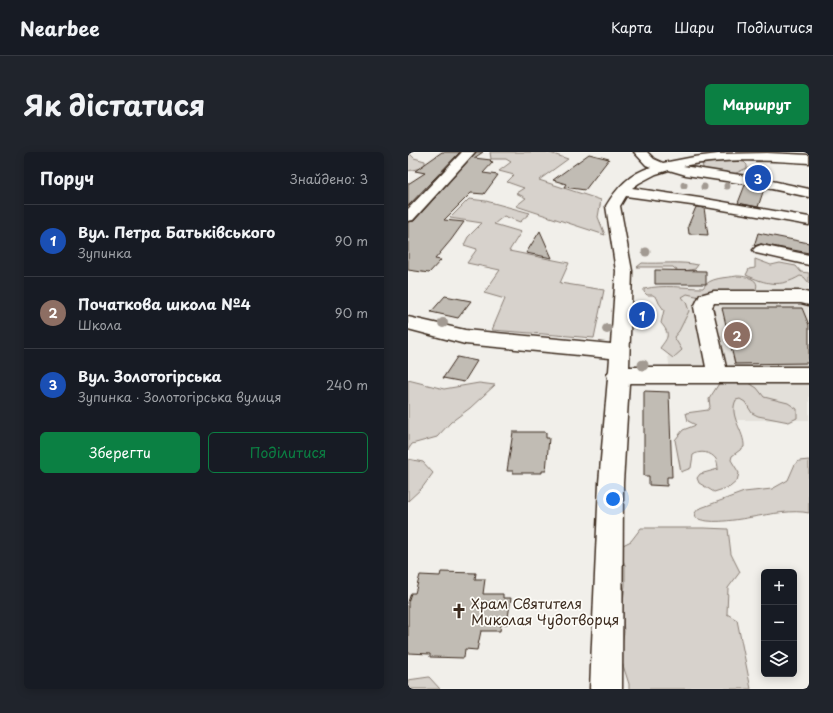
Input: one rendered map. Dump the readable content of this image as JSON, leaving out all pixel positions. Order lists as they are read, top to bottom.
{
  "places": {
    "church": ["Храм Святителя Миколая Чудотворця"]
  },
  "page": {
    "header": "Nearbee",
    "nav": ["Карта", "Шари", "Поділитися"],
    "title": "Як дістатися",
    "buttons": [
      "Маршрут",
      ["Зберегти", "Поділитися"]
    ],
    "heading": ["Поруч", "Знайдено: 3"],
    "pins": ["3", "1", "2"],
    "list": [
      {
        "mark": "1",
        "name": "Вул. Петра Батьківського",
        "note": "Зупинка",
        "value": "90 m"
      },
      {
        "mark": "2",
        "name": "Початкова школа №4",
        "note": "Школа",
        "value": "90 m"
      },
      {
        "mark": "3",
        "name": "Вул. Золотогірська",
        "note": "Зупинка · Золотогірська вулиця",
        "value": "240 m"
      }
    ],
    "map_buttons": ["+", "−"]
  }
}
